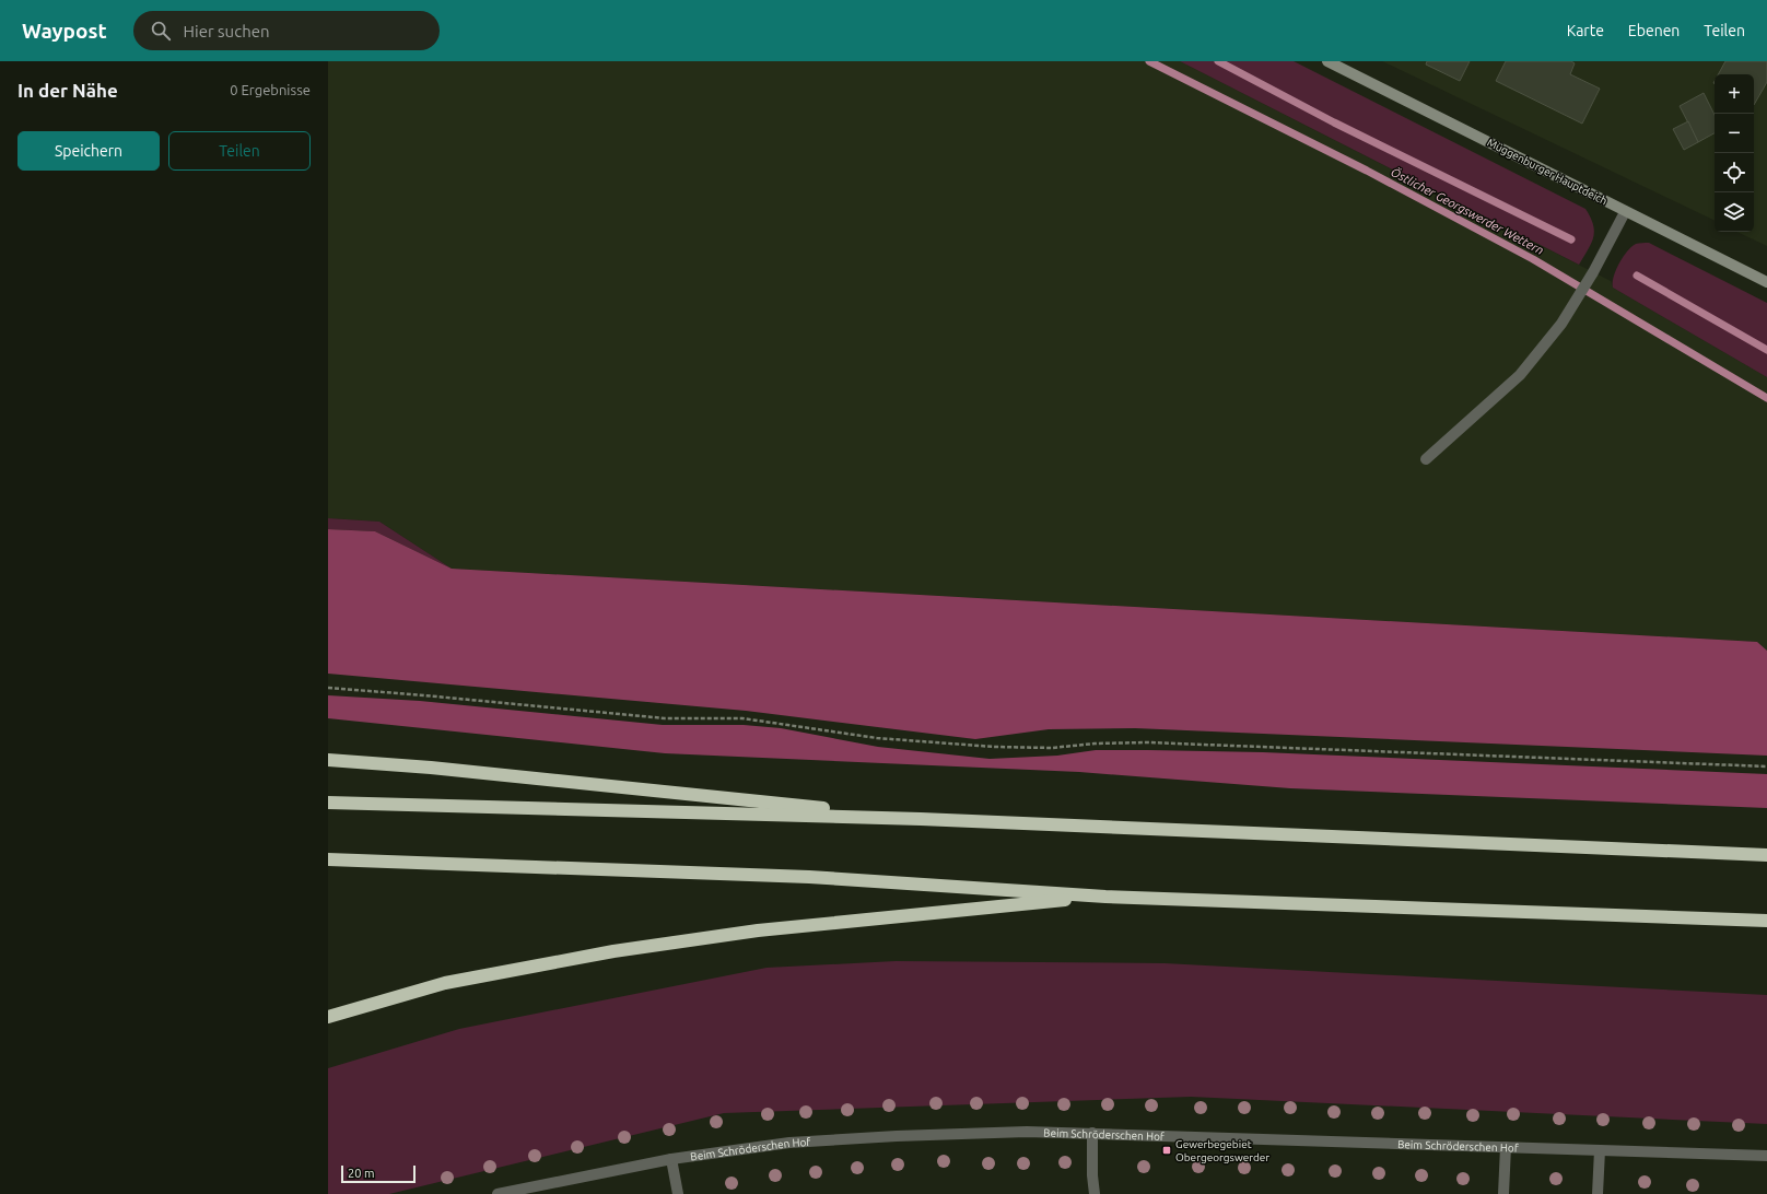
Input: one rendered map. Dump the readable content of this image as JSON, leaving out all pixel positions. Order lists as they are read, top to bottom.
{
  "streets": {
    "street": ["Müggenburger Hauptdeich", "Beim Schröderschen Hof"]
  },
  "water": ["Östlicher Georgswerder Wettern"],
  "places": {
    "transit": ["Gewerbegebiet Obergeorgswerder"]
  },
  "scale_bar": "20 m",
  "page": {
    "header": "Waypost",
    "search": "Hier suchen",
    "nav": ["Karte", "Ebenen", "Teilen"],
    "heading": ["In der Nähe", "0 Ergebnisse"],
    "map_buttons": ["+", "−"],
    "buttons": ["Speichern", "Teilen"],
    "scale": "20 m"
  }
}
